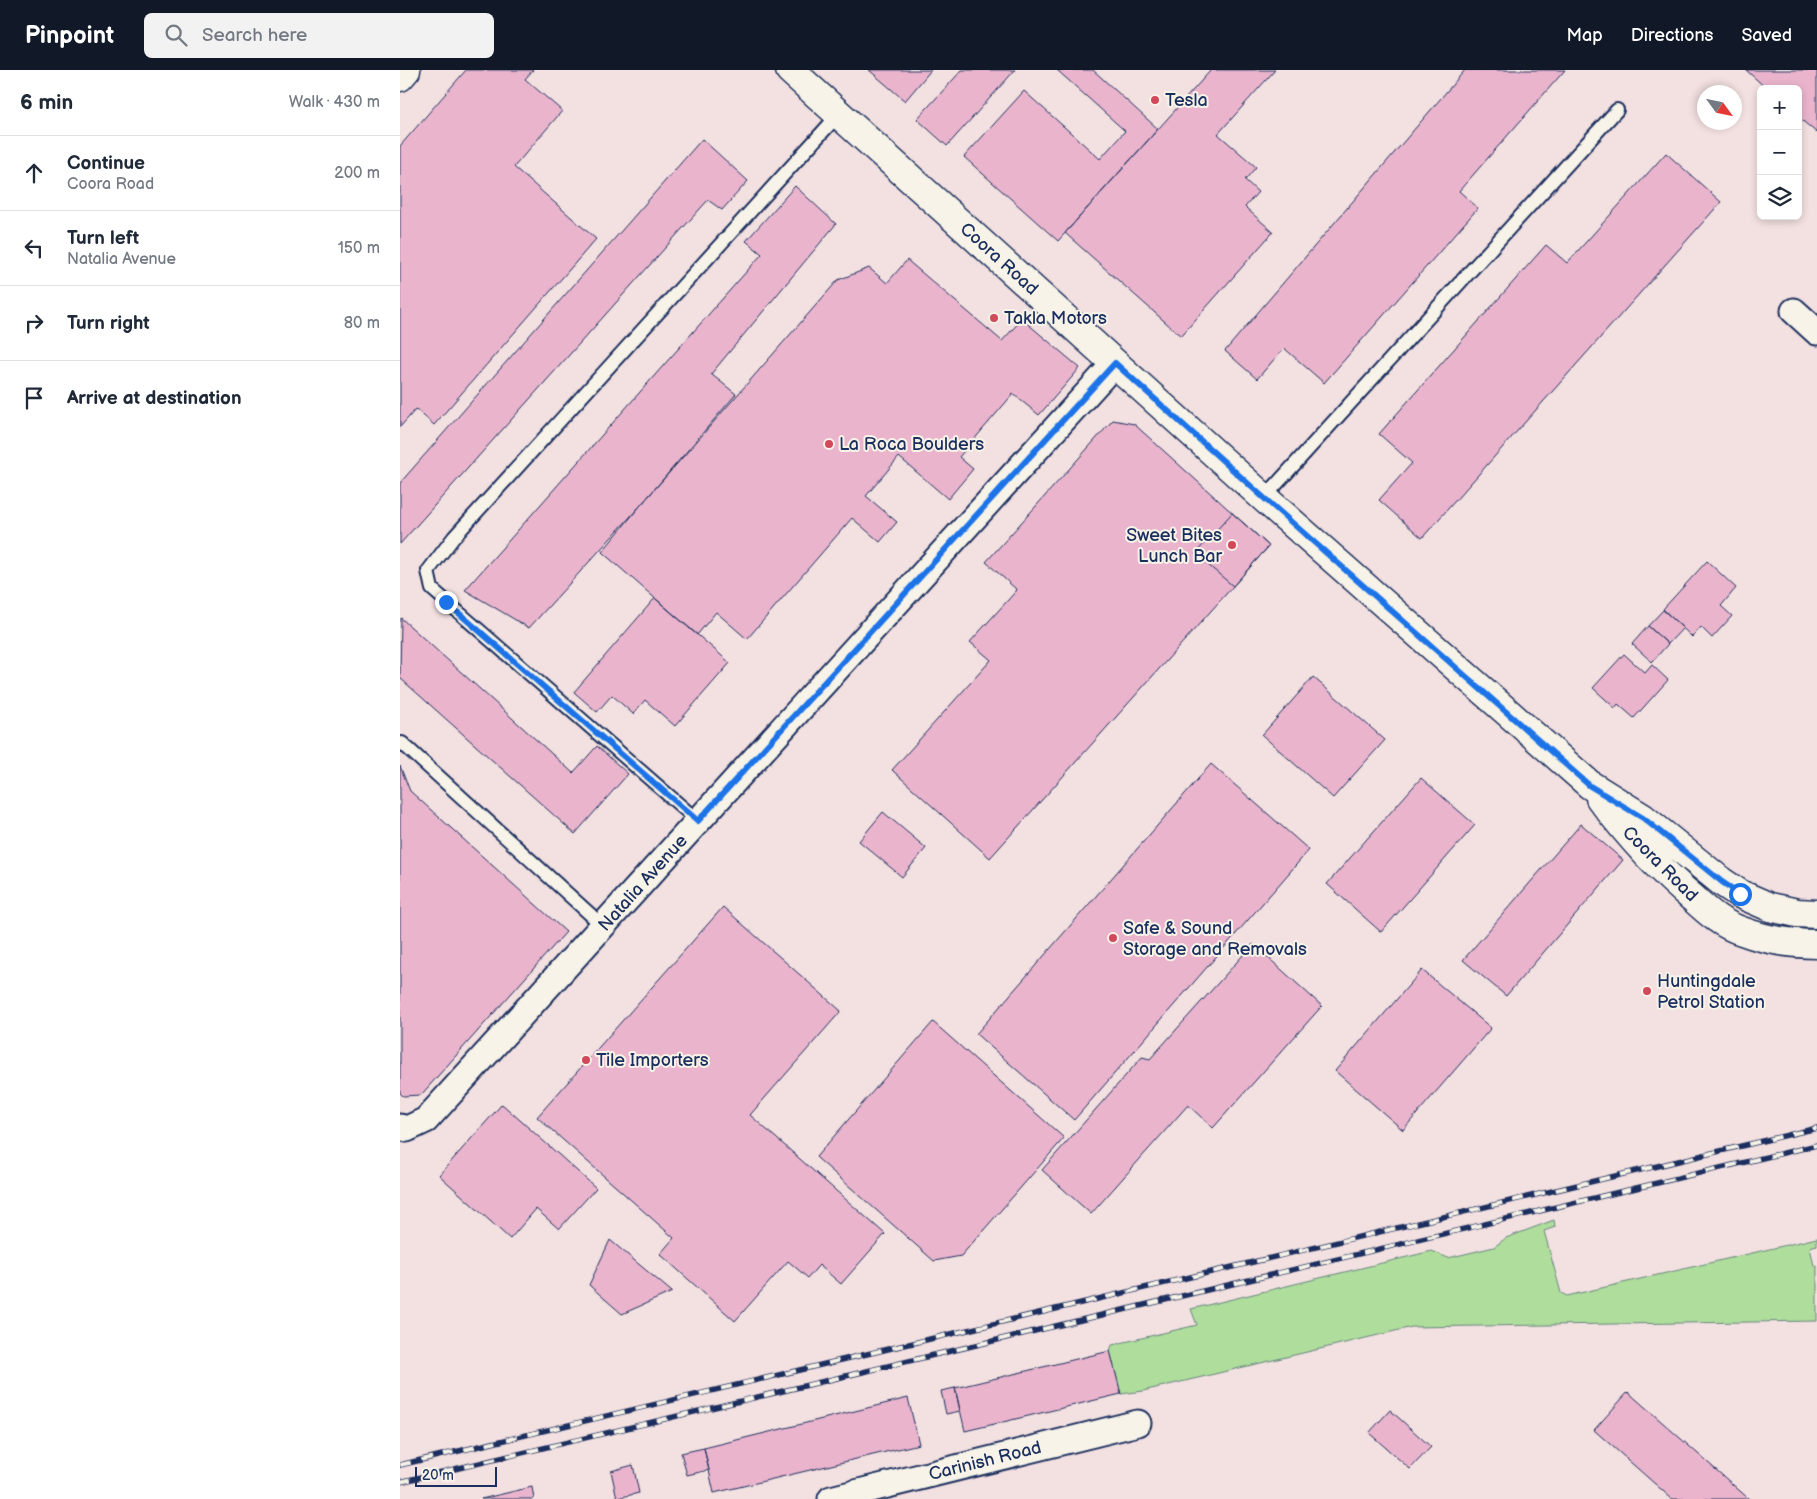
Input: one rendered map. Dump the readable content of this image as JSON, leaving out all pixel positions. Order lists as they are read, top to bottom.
{
  "streets": {
    "street": ["Coora Road", "Natalia Avenue", "Carinish Road"]
  },
  "crossings": [
    ["Coora Road", "Natalia Avenue"]
  ],
  "places": [
    "Tesla",
    "Takla Motors",
    "La Roca Boulders",
    "Sweet Bites Lunch Bar",
    "Safe & Sound Storage and Removals",
    "Huntingdale Petrol Station",
    "Tile Importers"
  ],
  "scale_bar": "20 m",
  "north": "bottom right",
  "page": {
    "header": "Pinpoint",
    "search": "Search here",
    "nav": ["Map", "Directions", "Saved"],
    "heading": ["6 min", "Walk · 430 m"],
    "map_buttons": ["+", "−"],
    "list": [
      ["Continue", "Coora Road", "200 m"],
      ["Turn left", "Natalia Avenue", "150 m"],
      ["Turn right", "80 m"],
      "Arrive at destination"
    ],
    "scale": "20 m"
  }
}
